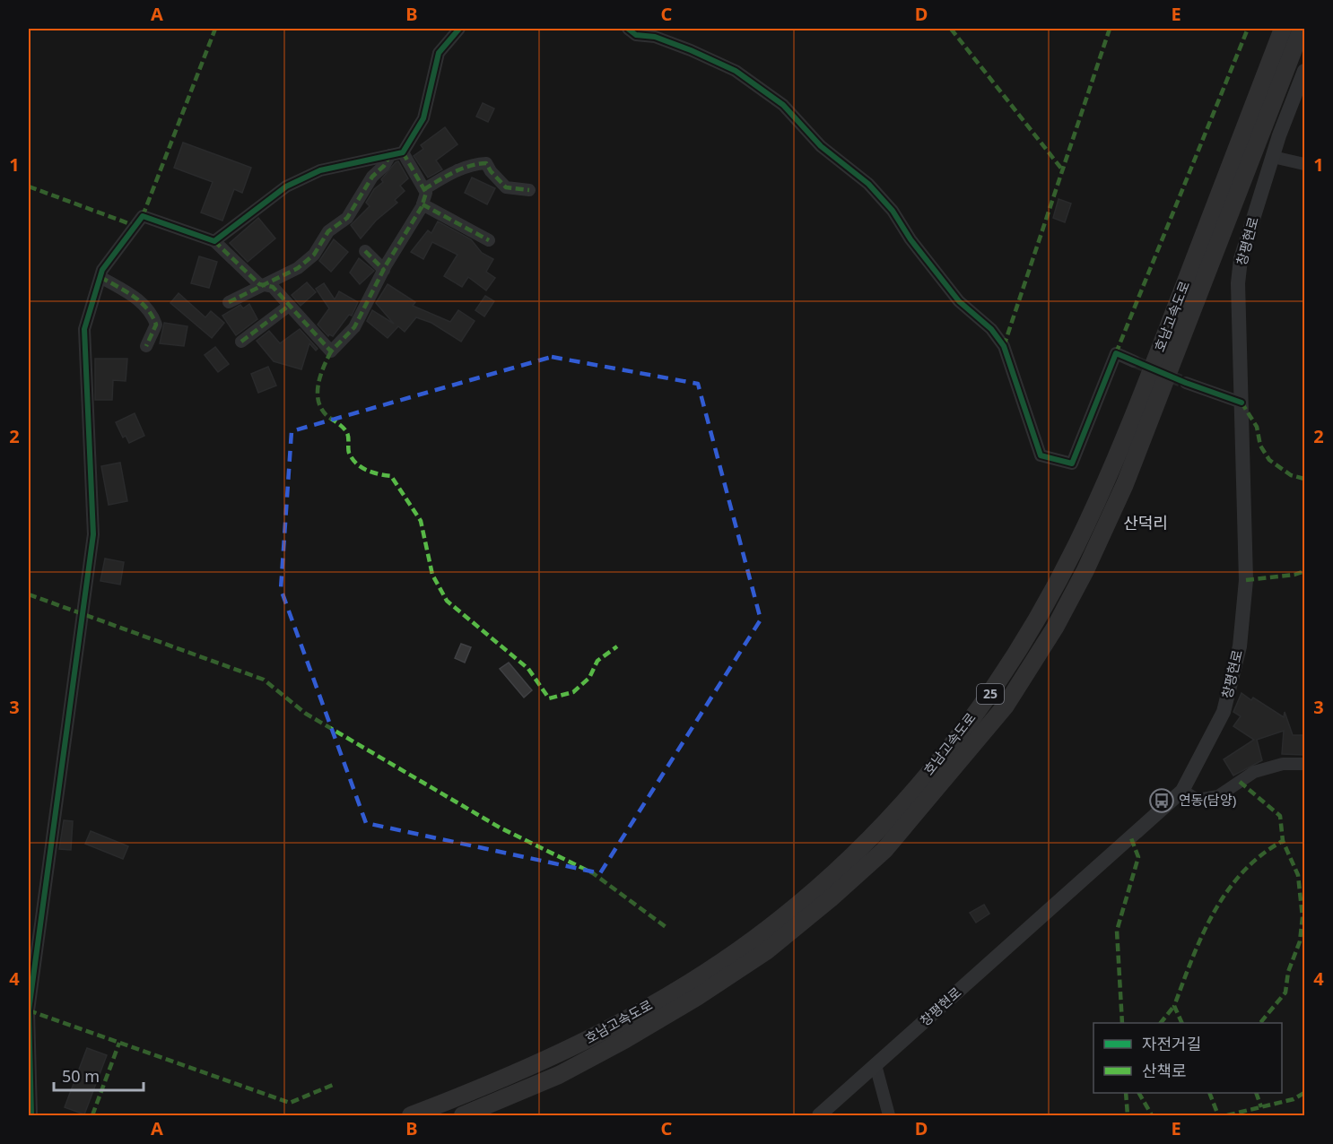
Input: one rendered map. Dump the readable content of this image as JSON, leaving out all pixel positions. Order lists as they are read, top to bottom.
{
  "streets": {
    "highway": ["호남고속도로", "25"],
    "main road": ["창평현로"]
  },
  "districts": ["산덕리"],
  "places": {
    "bus stop": ["연동(담양)"]
  },
  "legend": ["자전거길", "산책로"],
  "scale_bar": "50 m",
  "grid": {
    "columns": [
      "A",
      "B",
      "C",
      "D",
      "E"
    ],
    "rows": [
      "1",
      "2",
      "3",
      "4"
    ]
  }
}
